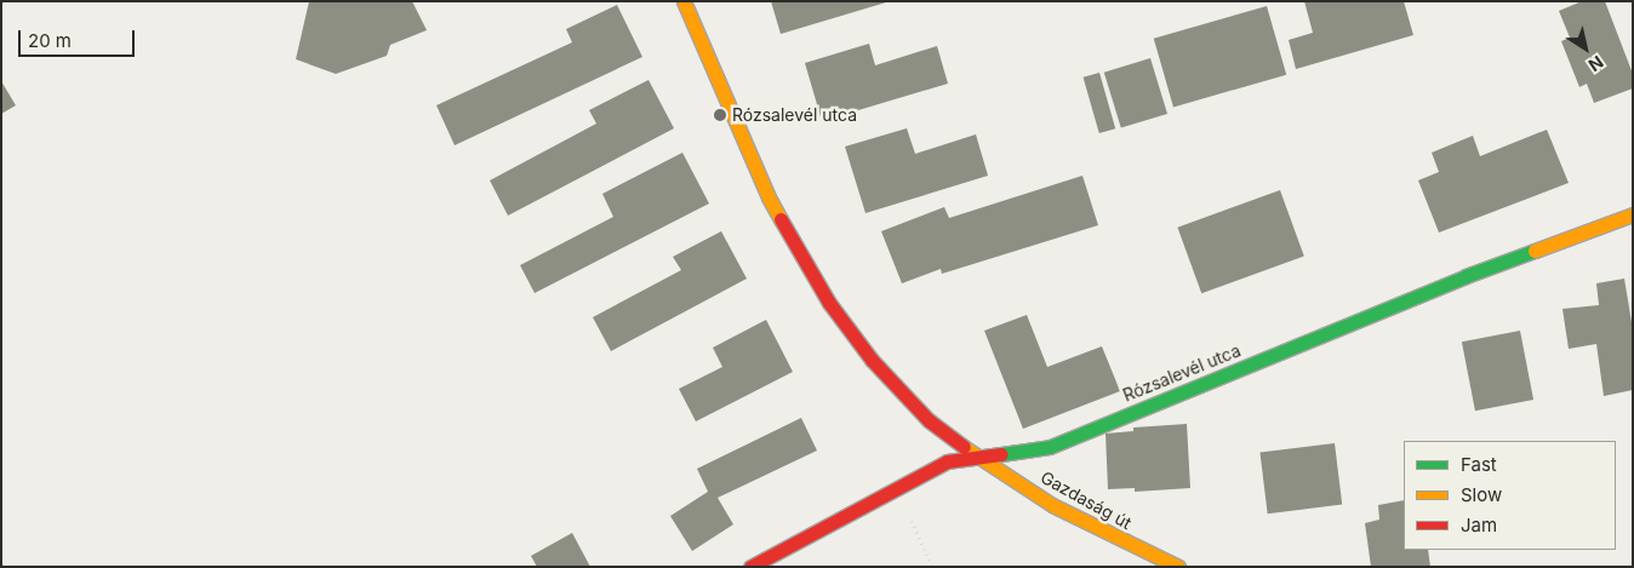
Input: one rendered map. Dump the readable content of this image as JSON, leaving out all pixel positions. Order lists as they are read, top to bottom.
{
  "streets": {
    "street": ["Rózsalevél utca", "Gazdaság út"]
  },
  "crossings": [
    ["Rózsalevél utca", "Gazdaság út"]
  ],
  "places": ["Rózsalevél utca"],
  "legend": ["Fast", "Slow", "Jam"],
  "scale_bar": "20 m",
  "north": "bottom right"
}
